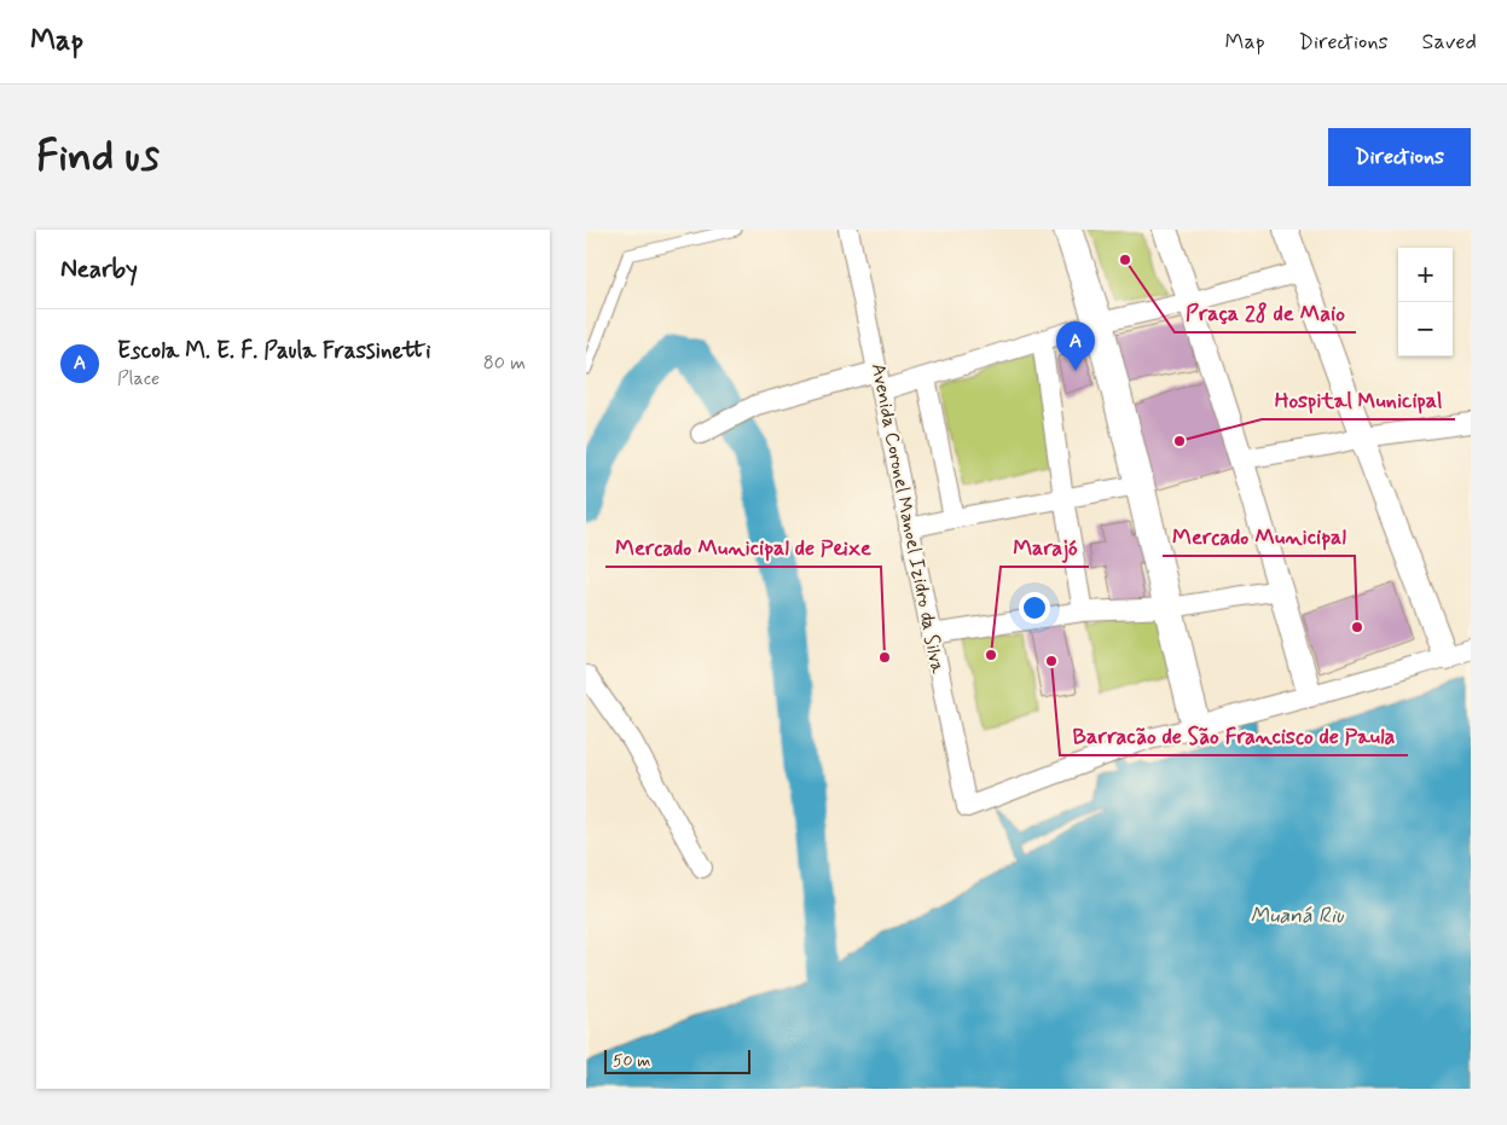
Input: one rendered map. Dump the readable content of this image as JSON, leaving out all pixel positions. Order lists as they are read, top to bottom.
{
  "streets": {
    "street": ["Avenida Coronel Manoel Izidro da Silva"]
  },
  "water": ["Muaná Riu"],
  "places": [
    "Praça 28 de Maio",
    "Hospital Municipal",
    "Mercado Municipal",
    "Marajó",
    "Mercado Municipal de Peixe",
    "Barracão de São Francisco de Paula"
  ],
  "scale_bar": "50 m",
  "page": {
    "header": "Map",
    "nav": ["Map", "Directions", "Saved"],
    "buttons": "Directions",
    "title": "Find us",
    "heading": "Nearby",
    "map_buttons": ["+", "−"],
    "list": [
      {
        "mark": "A",
        "name": "Escola M. E. F. Paula Frassinetti",
        "note": "Place",
        "value": "80 m"
      }
    ],
    "pins": "A",
    "scale": "50 m"
  }
}
